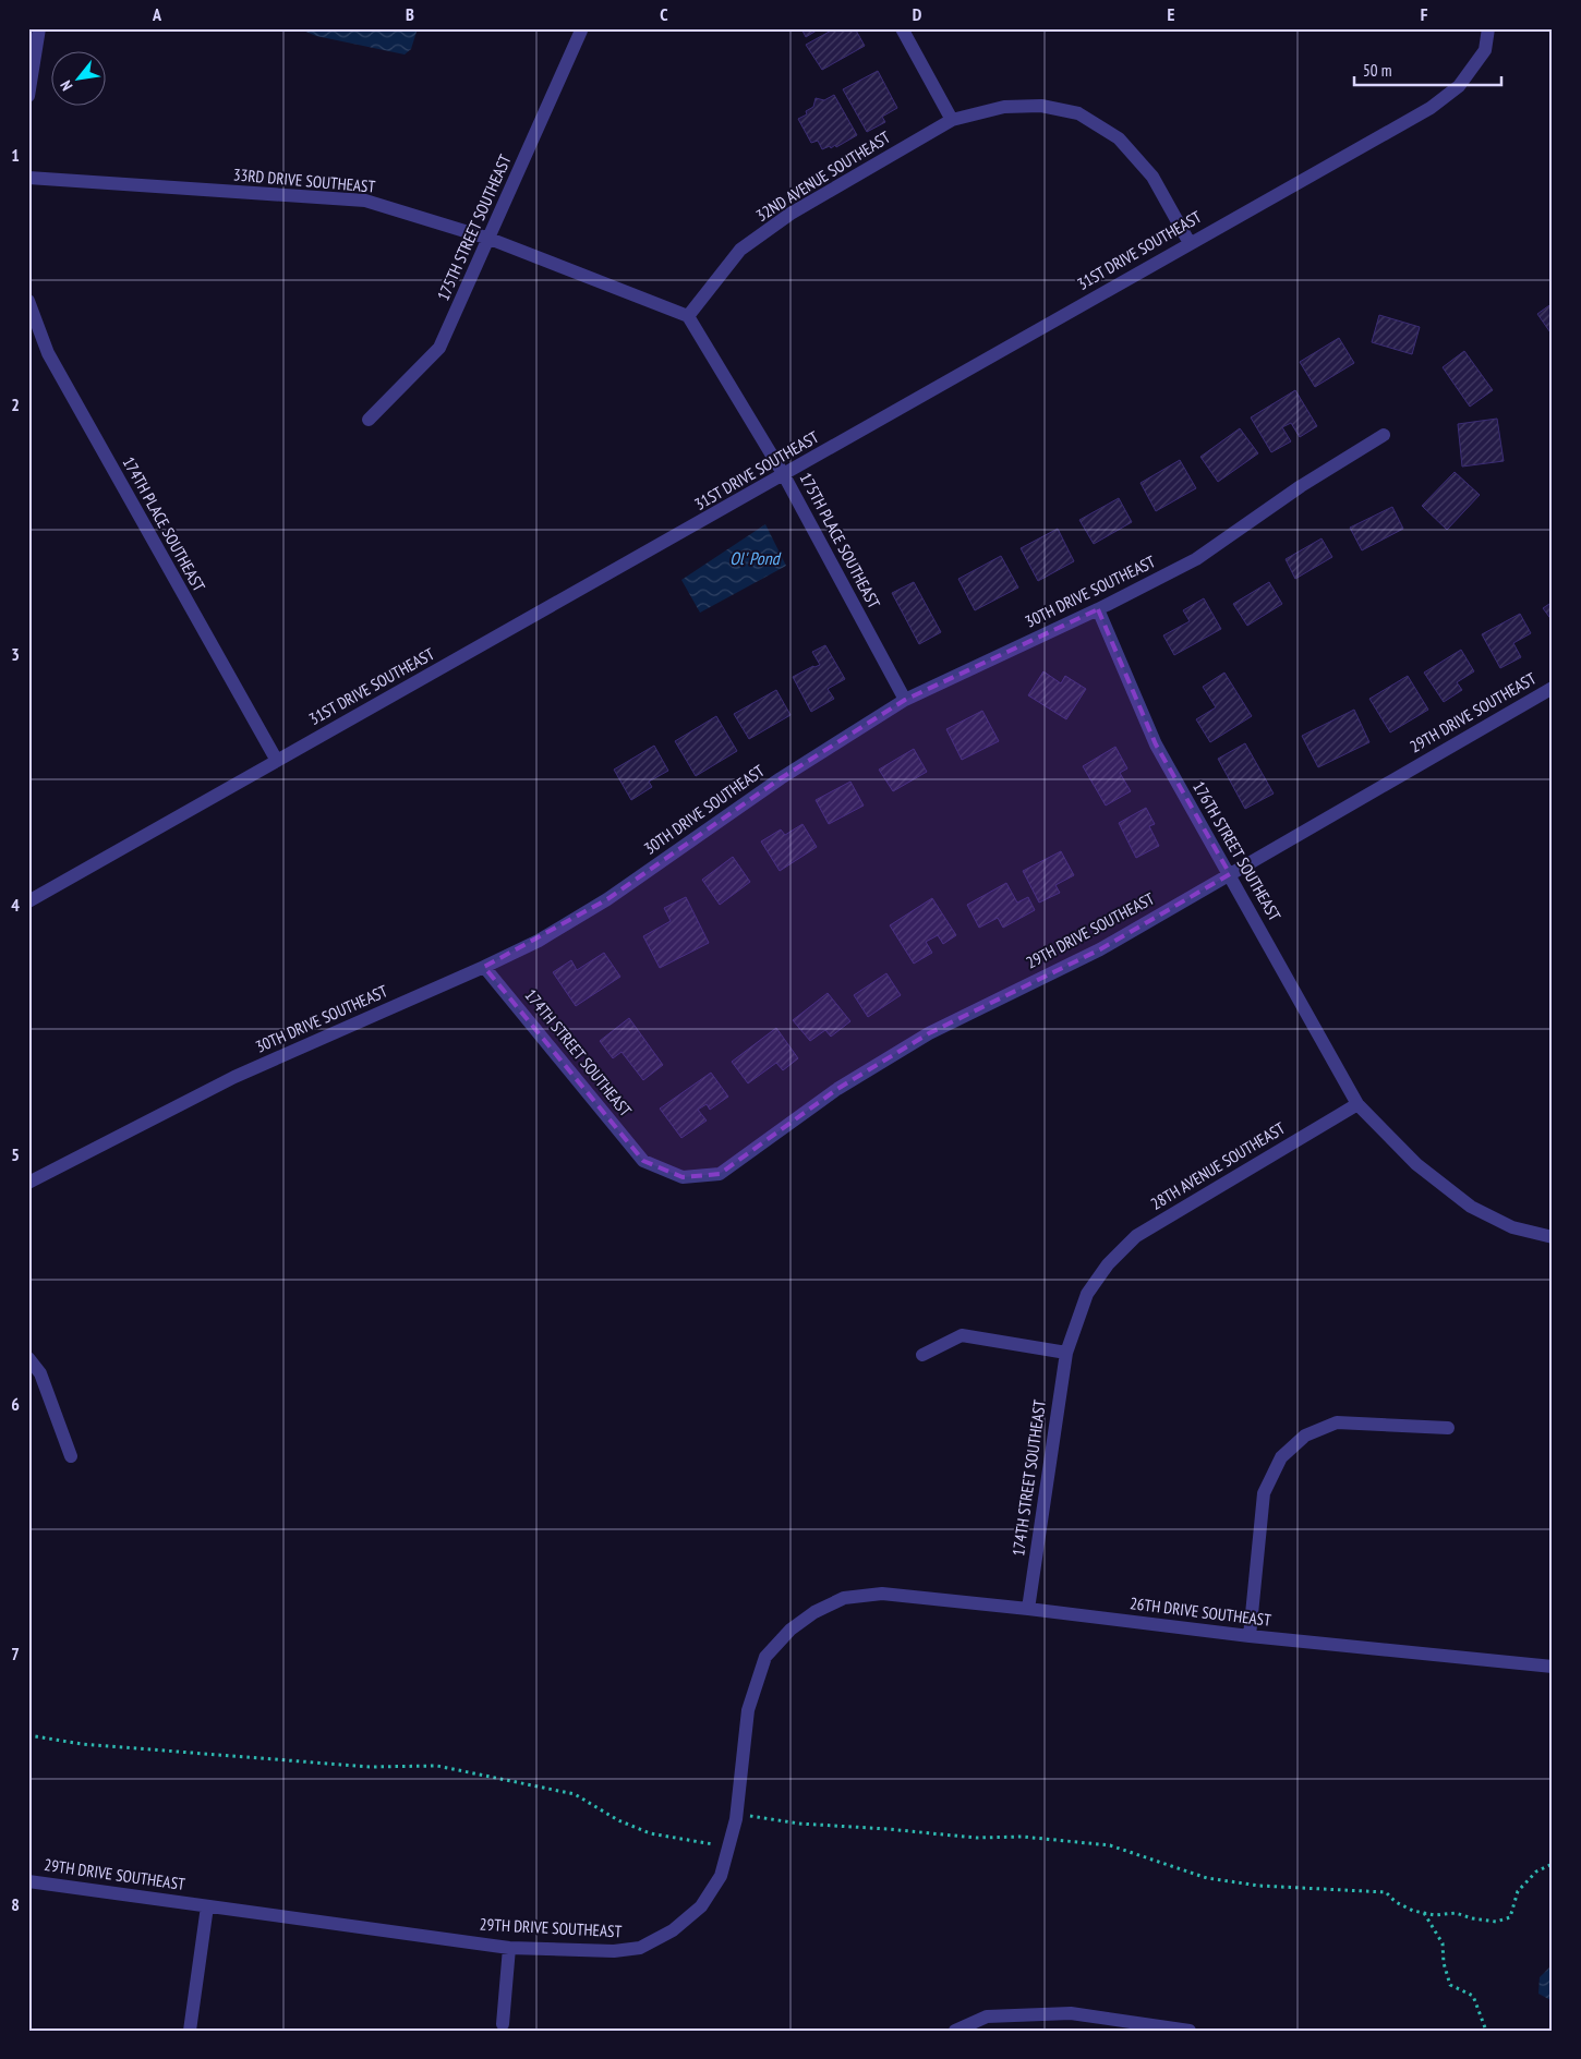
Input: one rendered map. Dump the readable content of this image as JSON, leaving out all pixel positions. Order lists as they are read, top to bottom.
{
  "streets": {
    "street": [
      "32ND AVENUE SOUTHEAST",
      "33RD DRIVE SOUTHEAST",
      "175TH STREET SOUTHEAST",
      "31ST DRIVE SOUTHEAST",
      "174TH PLACE SOUTHEAST",
      "175TH PLACE SOUTHEAST",
      "30TH DRIVE SOUTHEAST",
      "29TH DRIVE SOUTHEAST",
      "176TH STREET SOUTHEAST",
      "174TH STREET SOUTHEAST",
      "28TH AVENUE SOUTHEAST",
      "26TH DRIVE SOUTHEAST"
    ]
  },
  "crossings": [
    ["32ND AVENUE SOUTHEAST", "33RD DRIVE SOUTHEAST"],
    ["32ND AVENUE SOUTHEAST", "31ST DRIVE SOUTHEAST"],
    ["32ND AVENUE SOUTHEAST", "175TH PLACE SOUTHEAST"],
    ["33RD DRIVE SOUTHEAST", "175TH STREET SOUTHEAST"],
    ["33RD DRIVE SOUTHEAST", "175TH PLACE SOUTHEAST"],
    ["31ST DRIVE SOUTHEAST", "174TH PLACE SOUTHEAST"],
    ["31ST DRIVE SOUTHEAST", "175TH PLACE SOUTHEAST"],
    ["175TH PLACE SOUTHEAST", "30TH DRIVE SOUTHEAST"],
    ["30TH DRIVE SOUTHEAST", "176TH STREET SOUTHEAST"],
    ["30TH DRIVE SOUTHEAST", "174TH STREET SOUTHEAST"],
    ["29TH DRIVE SOUTHEAST", "176TH STREET SOUTHEAST"],
    ["29TH DRIVE SOUTHEAST", "174TH STREET SOUTHEAST"],
    ["29TH DRIVE SOUTHEAST", "26TH DRIVE SOUTHEAST"],
    ["176TH STREET SOUTHEAST", "28TH AVENUE SOUTHEAST"],
    ["174TH STREET SOUTHEAST", "28TH AVENUE SOUTHEAST"],
    ["174TH STREET SOUTHEAST", "26TH DRIVE SOUTHEAST"]
  ],
  "water": ["Ol' Pond"],
  "scale_bar": "50 m",
  "north": "bottom left",
  "grid": {
    "columns": [
      "A",
      "B",
      "C",
      "D",
      "E",
      "F"
    ],
    "rows": [
      "1",
      "2",
      "3",
      "4",
      "5",
      "6",
      "7",
      "8"
    ]
  }
}
